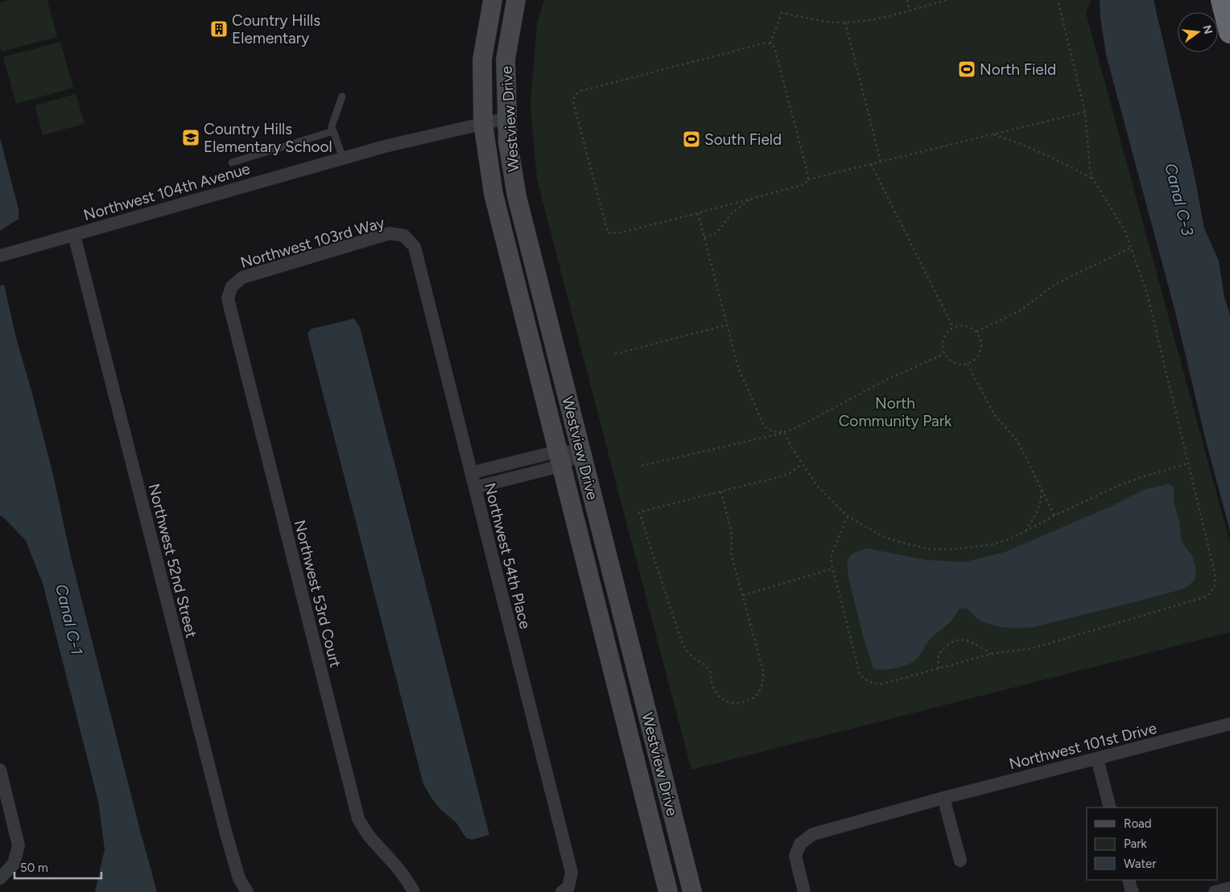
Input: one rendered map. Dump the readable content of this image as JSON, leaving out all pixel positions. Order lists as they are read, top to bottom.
{
  "streets": {
    "street": [
      "Westview Drive",
      "Northwest 104th Avenue",
      "Northwest 103rd Way",
      "Northwest 54th Place",
      "Northwest 52nd Street",
      "Northwest 53rd Court",
      "Northwest 101st Drive"
    ]
  },
  "crossings": [
    ["Westview Drive", "Northwest 104th Avenue"],
    ["Northwest 104th Avenue", "Northwest 52nd Street"],
    ["Northwest 103rd Way", "Northwest 54th Place"],
    ["Northwest 103rd Way", "Northwest 53rd Court"]
  ],
  "water": ["Canal C-3", "Canal C-1"],
  "parks": ["North Community Park"],
  "places": {
    "building": ["Country Hills Elementary"],
    "sports": ["North Field", "South Field"],
    "school or university": ["Country Hills Elementary School"]
  },
  "legend": ["Road", "Park", "Water"],
  "scale_bar": "50 m",
  "north": "right"
}
